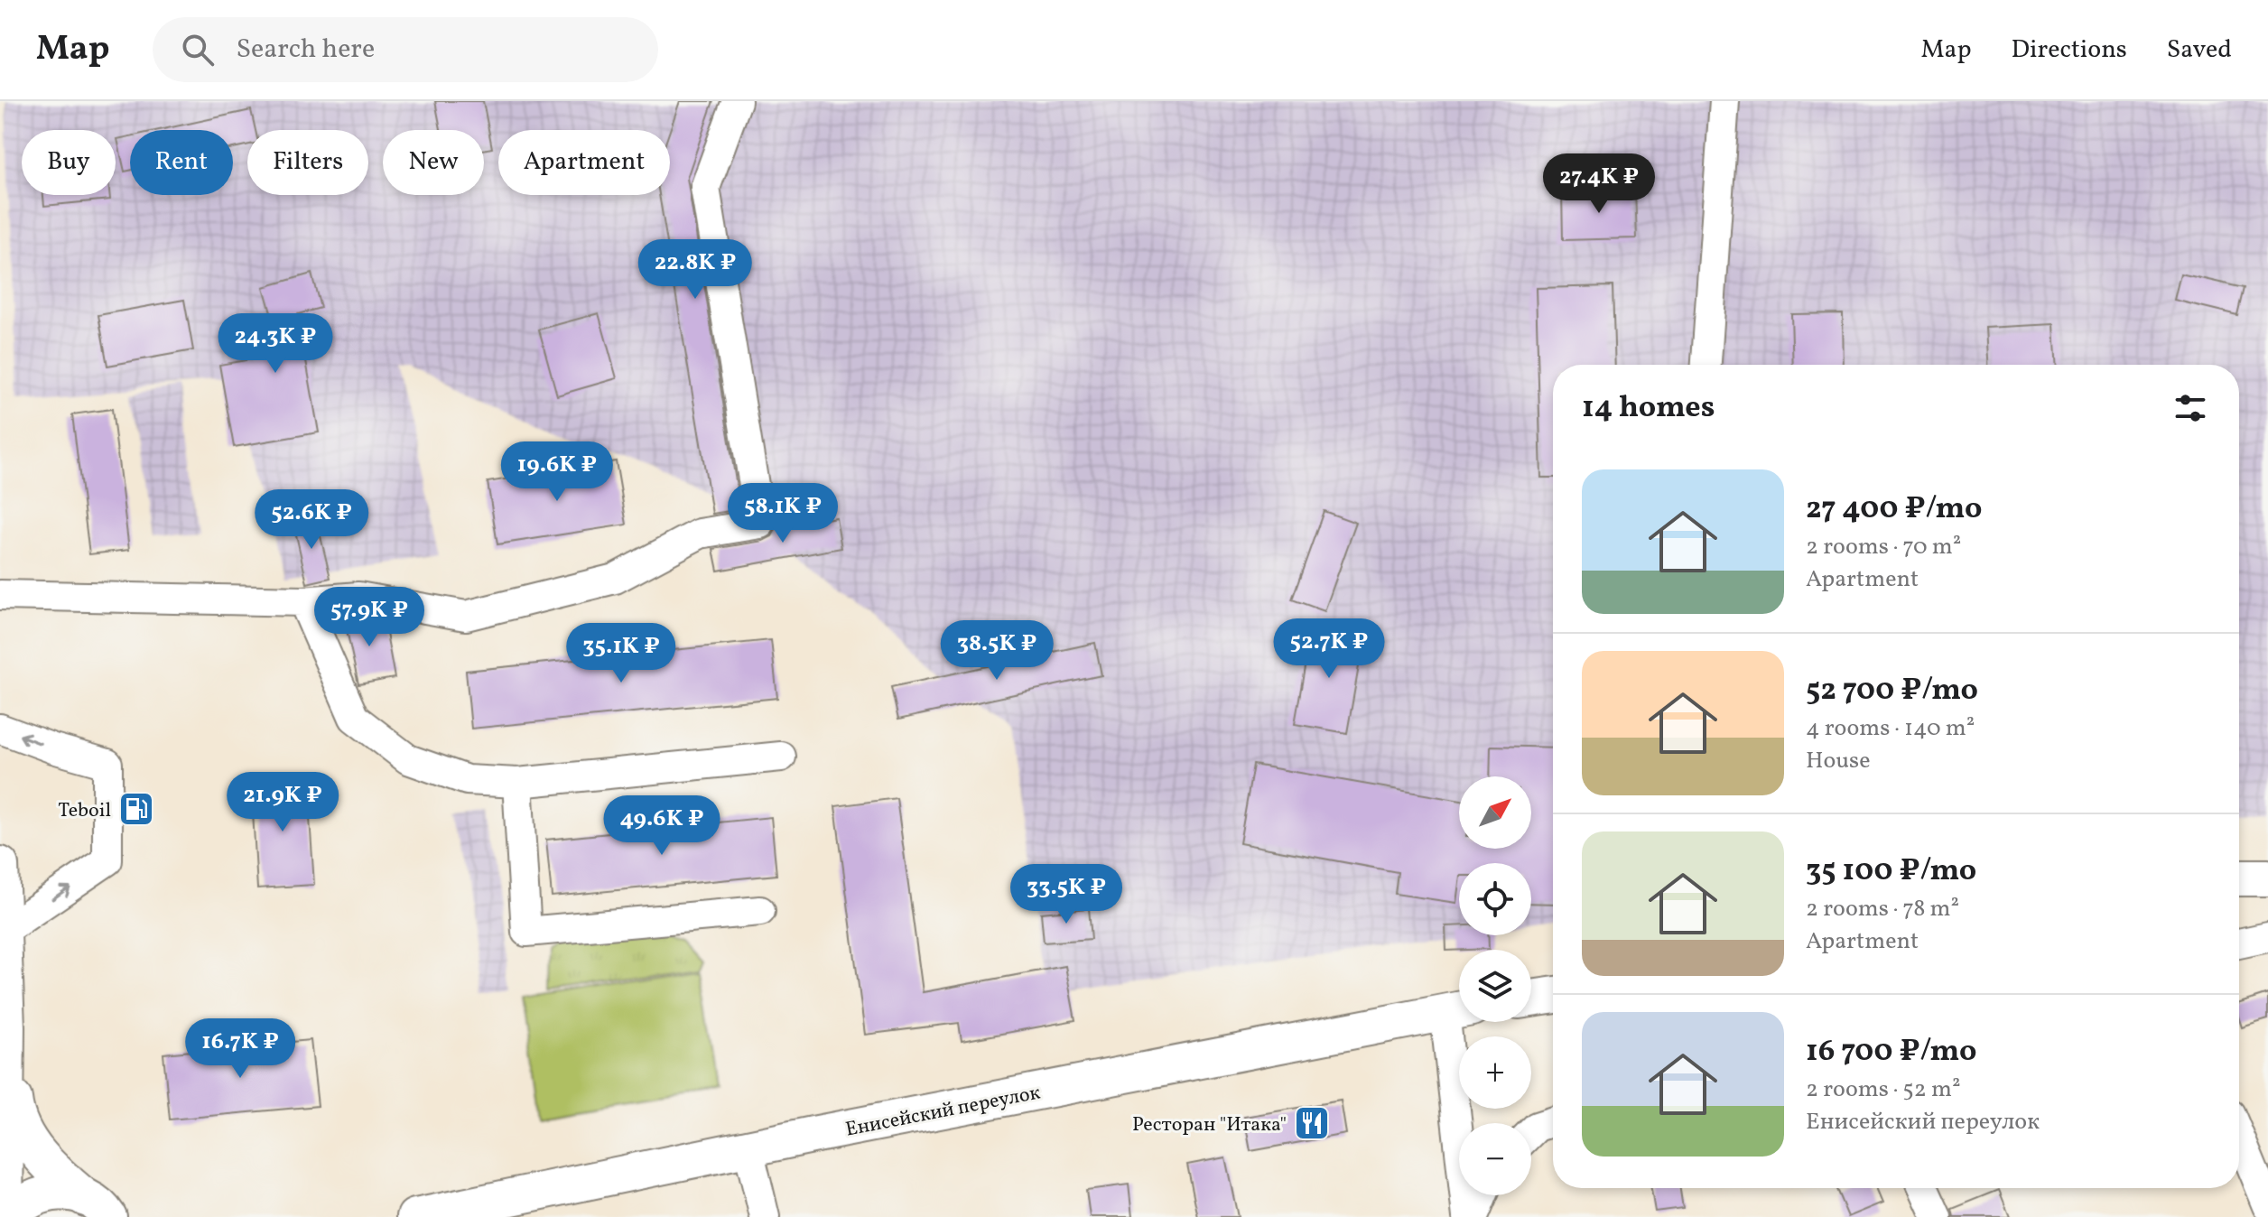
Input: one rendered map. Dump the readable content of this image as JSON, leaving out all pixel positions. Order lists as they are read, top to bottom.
{
  "streets": {
    "main road": ["Енисейский переулок"]
  },
  "places": {
    "fuel station": ["Teboil"],
    "restaurant": ["Ресторан \"Итака\""]
  },
  "north": "top right",
  "page": {
    "header": "Map",
    "search": "Search here",
    "nav": ["Map", "Directions", "Saved"],
    "chip": [
      "Buy",
      "Rent",
      "Filters",
      "New",
      "Apartment"
    ],
    "price": [
      "27.4K ₽",
      "22.8K ₽",
      "24.3K ₽",
      "19.6K ₽",
      "58.1K ₽",
      "52.6K ₽",
      "57.9K ₽",
      "52.7K ₽",
      "38.5K ₽",
      "35.1K ₽",
      "21.9K ₽",
      "49.6K ₽",
      "33.5K ₽",
      "16.7K ₽"
    ],
    "heading": "14 homes",
    "list": [
      {
        "name": "27 400 ₽/mo",
        "note": "2 rooms · 70 m² · Apartment"
      },
      {
        "name": "52 700 ₽/mo",
        "note": "4 rooms · 140 m² · House"
      },
      {
        "name": "35 100 ₽/mo",
        "note": "2 rooms · 78 m² · Apartment"
      },
      {
        "name": "16 700 ₽/mo",
        "note": "2 rooms · 52 m² · Енисейский переулок"
      }
    ],
    "map_buttons": ["+", "−"]
  }
}
